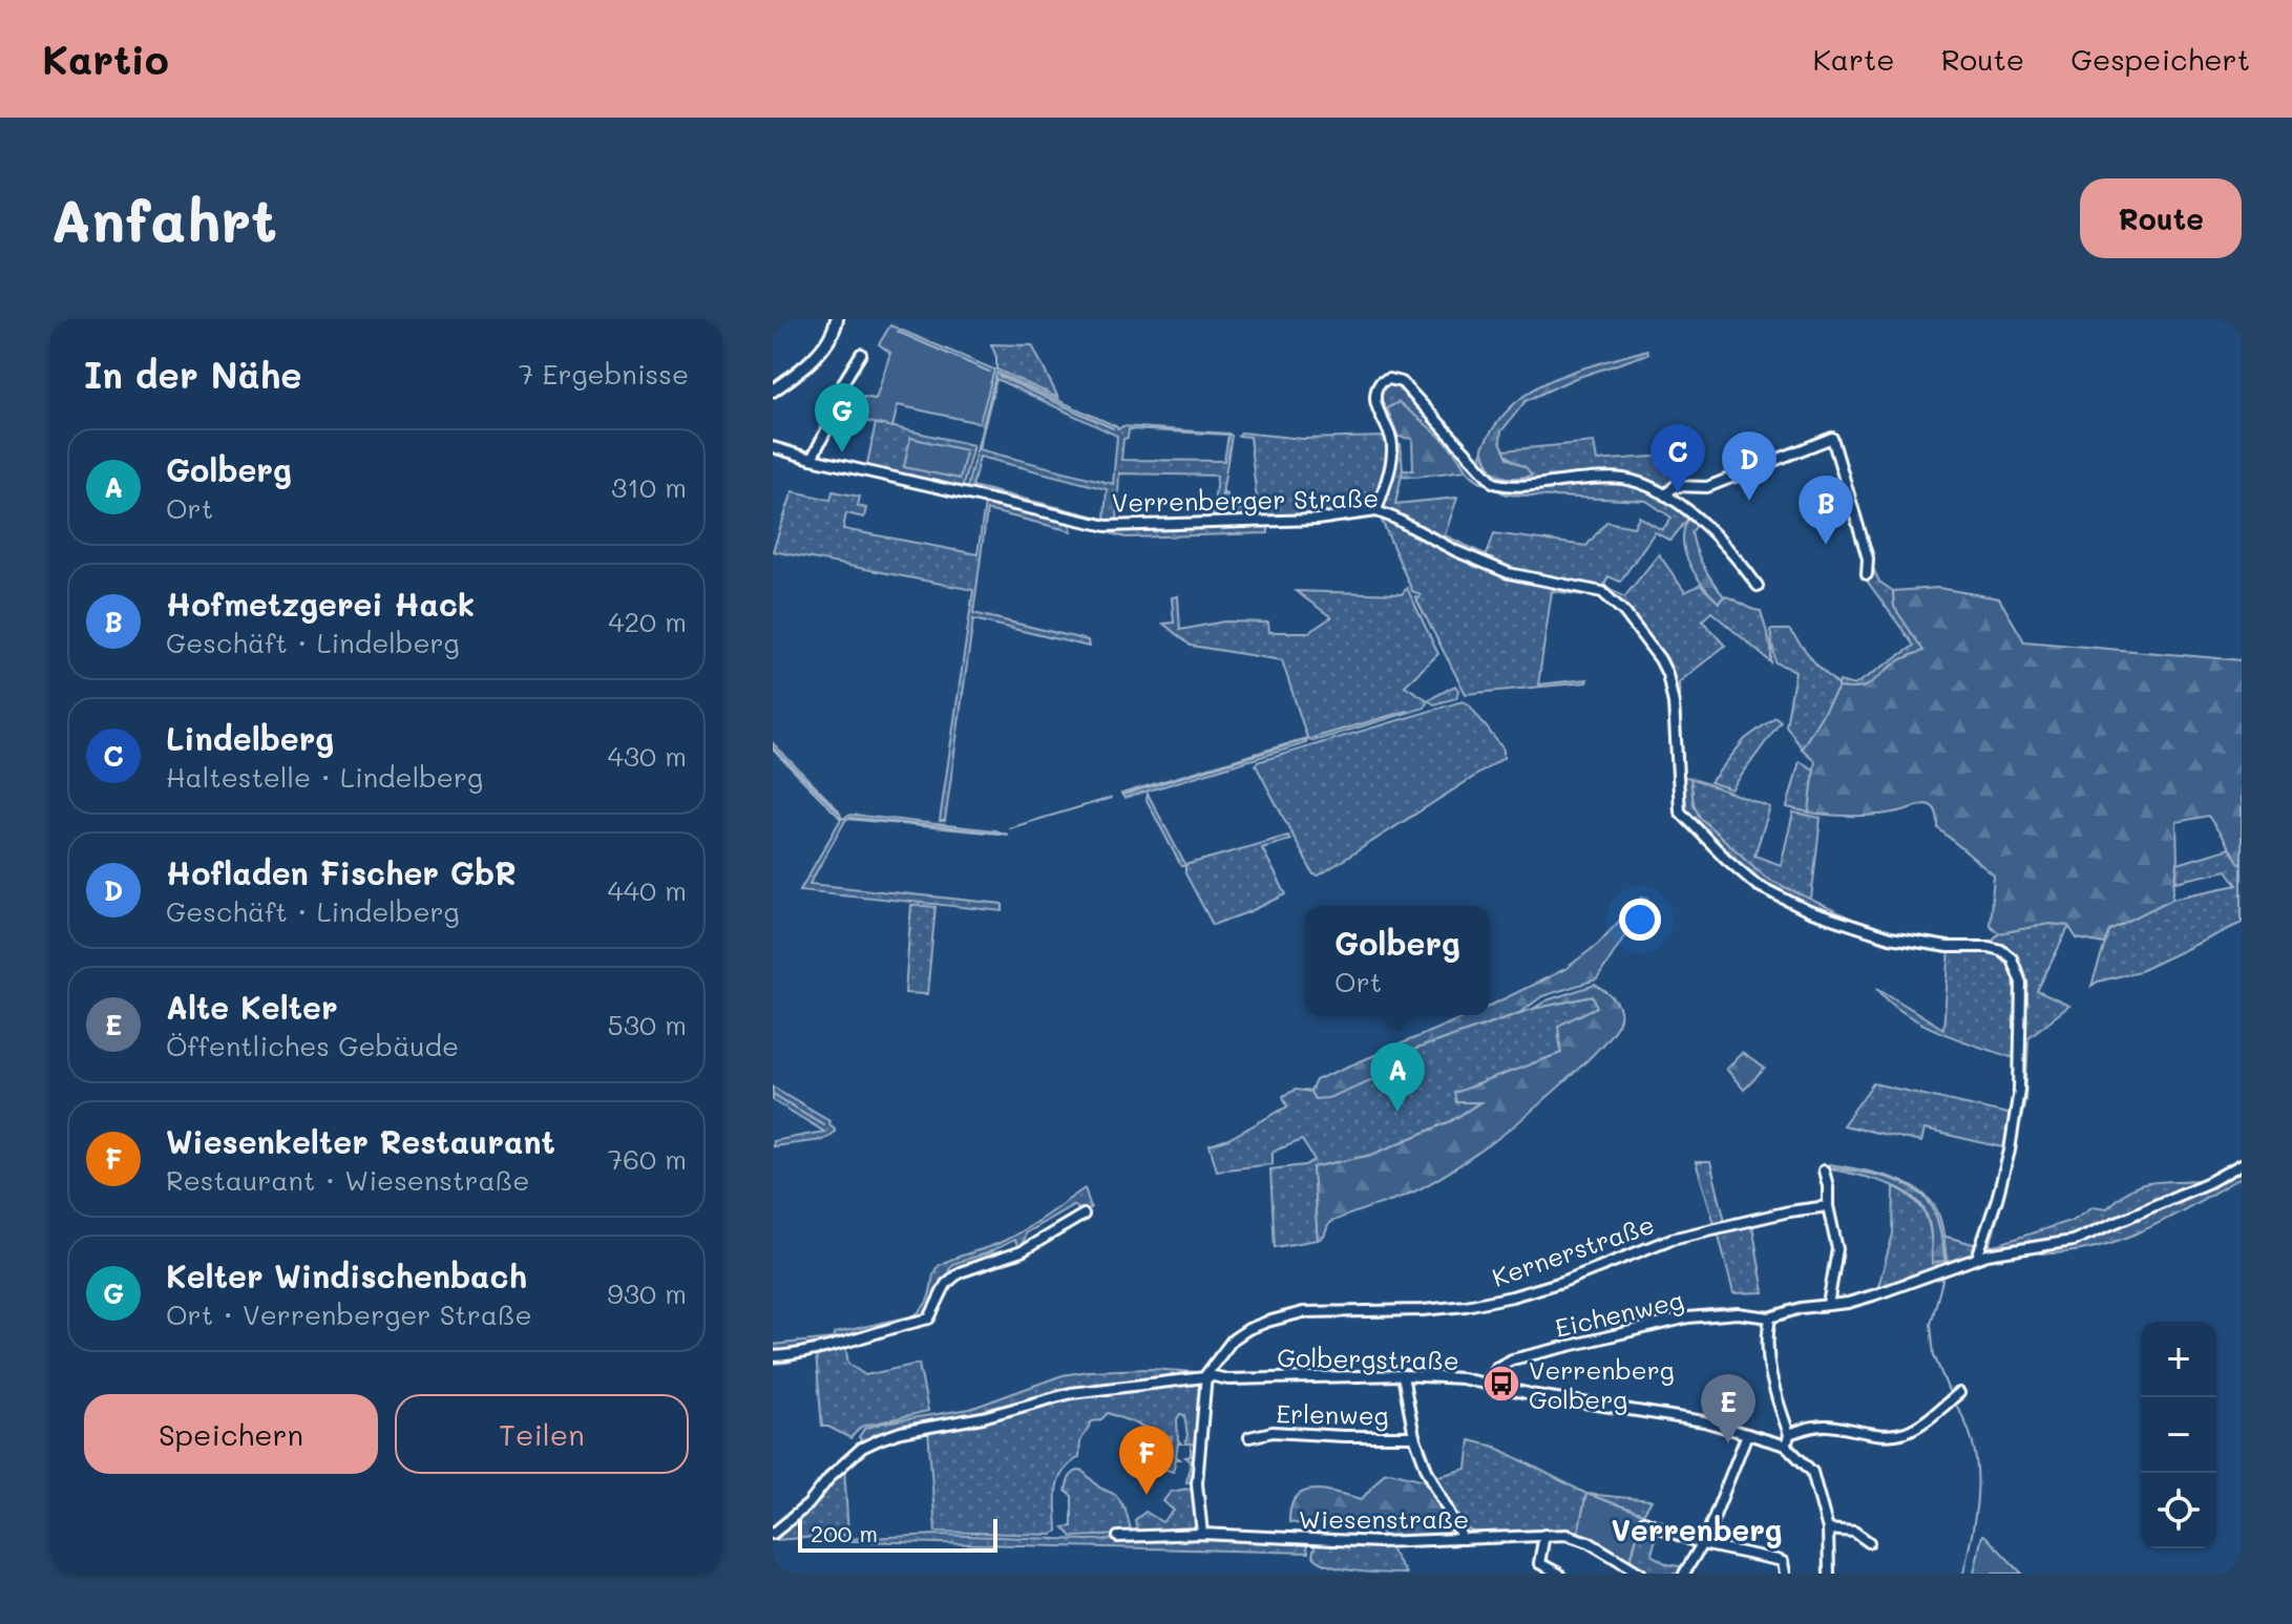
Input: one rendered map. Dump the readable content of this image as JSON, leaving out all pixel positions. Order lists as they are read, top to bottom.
{
  "streets": {
    "street": [
      "Verrenberger Straße",
      "Kernerstraße",
      "Eichenweg",
      "Golbergstraße",
      "Erlenweg",
      "Wiesenstraße"
    ]
  },
  "crossings": [
    ["Verrenberger Straße", "Eichenweg"],
    ["Kernerstraße", "Golbergstraße"],
    ["Eichenweg", "Golbergstraße"]
  ],
  "districts": ["Verrenberg"],
  "places": {
    "bus stop": ["Verrenberg Golberg"]
  },
  "scale_bar": "200 m",
  "page": {
    "header": "Kartio",
    "nav": ["Karte", "Route", "Gespeichert"],
    "buttons": [
      "Route",
      ["Speichern", "Teilen"]
    ],
    "title": "Anfahrt",
    "heading": ["In der Nähe", "7 Ergebnisse"],
    "pins": [
      "G",
      "C",
      "D",
      "B",
      "A",
      "E",
      "F"
    ],
    "list": [
      {
        "mark": "A",
        "name": "Golberg",
        "note": "Ort",
        "value": "310 m"
      },
      {
        "mark": "B",
        "name": "Hofmetzgerei Hack",
        "note": "Geschäft · Lindelberg",
        "value": "420 m"
      },
      {
        "mark": "C",
        "name": "Lindelberg",
        "note": "Haltestelle · Lindelberg",
        "value": "430 m"
      },
      {
        "mark": "D",
        "name": "Hofladen Fischer GbR",
        "note": "Geschäft · Lindelberg",
        "value": "440 m"
      },
      {
        "mark": "E",
        "name": "Alte Kelter",
        "note": "Öffentliches Gebäude",
        "value": "530 m"
      },
      {
        "mark": "F",
        "name": "Wiesenkelter Restaurant",
        "note": "Restaurant · Wiesenstraße",
        "value": "760 m"
      },
      {
        "mark": "G",
        "name": "Kelter Windischenbach",
        "note": "Ort · Verrenberger Straße",
        "value": "930 m"
      }
    ],
    "popup": ["Golberg", "Ort"],
    "map_buttons": ["+", "−"],
    "scale": "200 m"
  }
}
